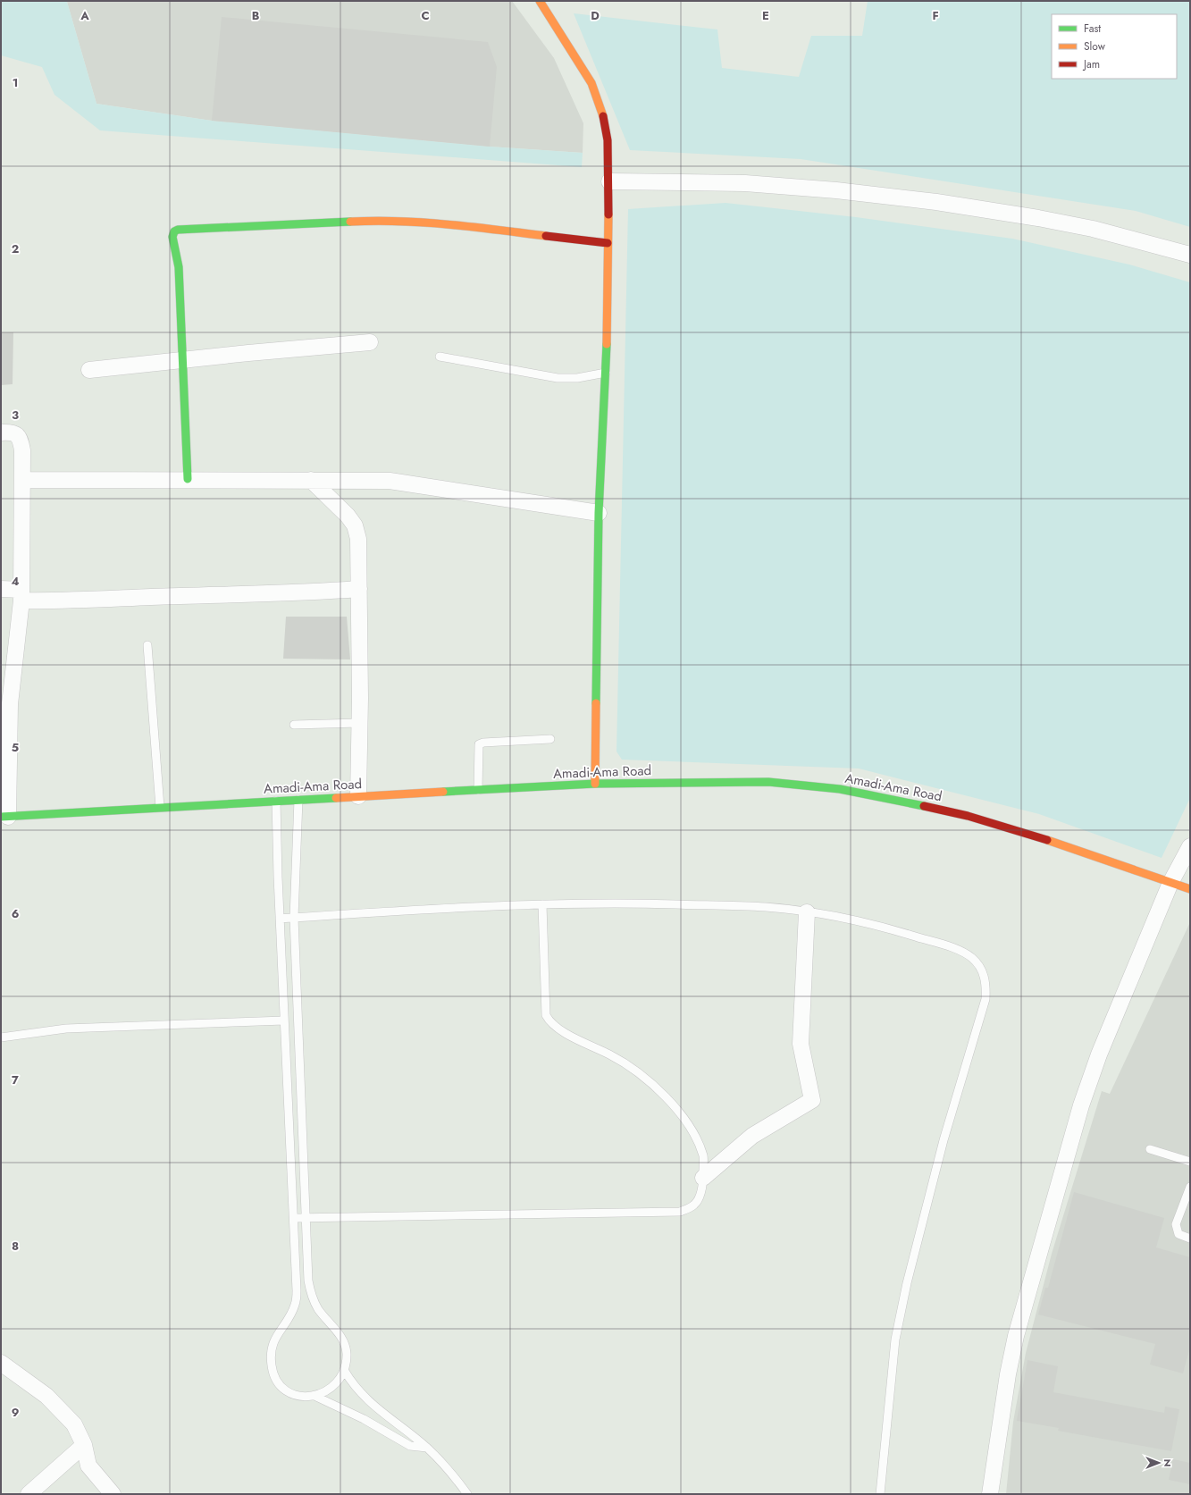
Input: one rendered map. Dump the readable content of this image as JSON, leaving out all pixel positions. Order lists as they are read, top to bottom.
{
  "streets": {
    "street": ["Amadi-Ama Road"]
  },
  "legend": ["Fast", "Slow", "Jam"],
  "north": "right",
  "grid": {
    "columns": [
      "A",
      "B",
      "C",
      "D",
      "E",
      "F"
    ],
    "rows": [
      "1",
      "2",
      "3",
      "4",
      "5",
      "6",
      "7",
      "8",
      "9"
    ]
  }
}
